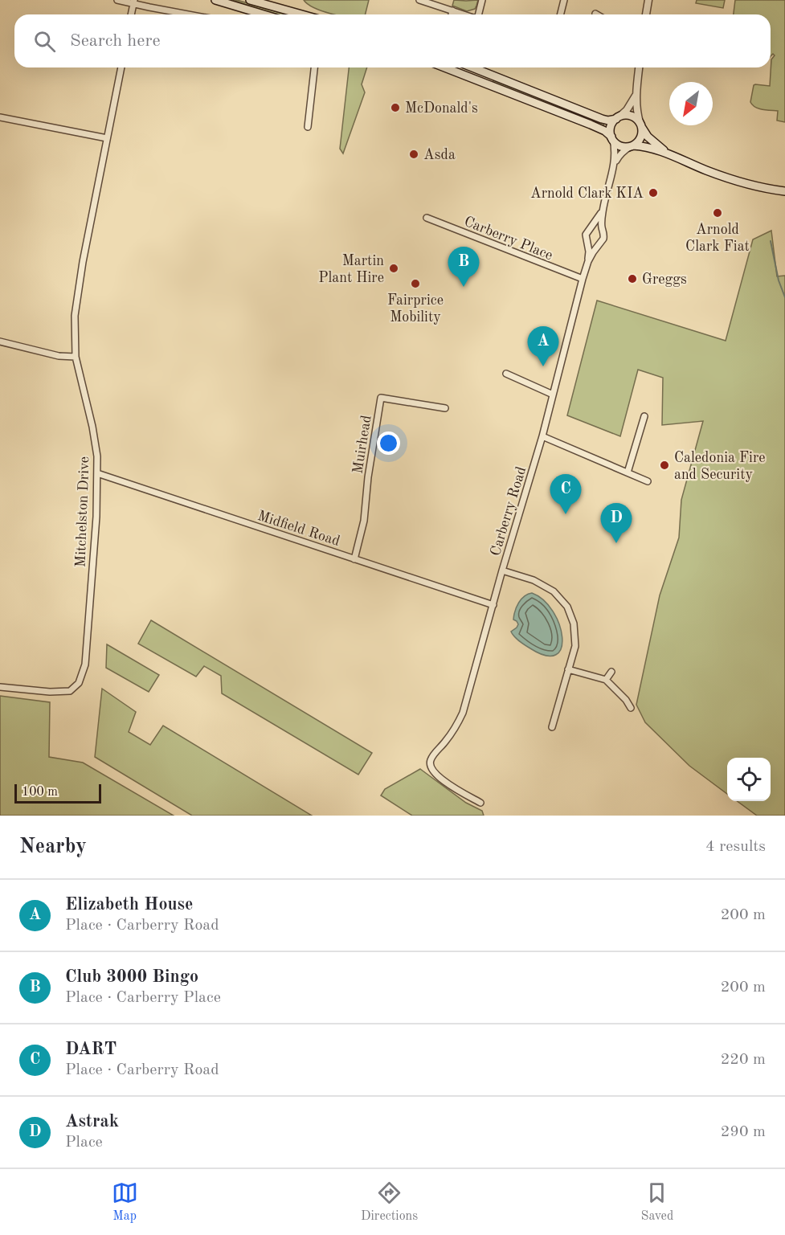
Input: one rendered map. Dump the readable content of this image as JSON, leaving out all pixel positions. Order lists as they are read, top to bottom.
{
  "streets": {
    "street": [
      "Carberry Place",
      "Muirhead",
      "Carberry Road",
      "Mitchelston Drive",
      "Midfield Road"
    ]
  },
  "crossings": [
    ["Carberry Place", "Carberry Road"],
    ["Muirhead", "Midfield Road"],
    ["Carberry Road", "Midfield Road"],
    ["Mitchelston Drive", "Midfield Road"]
  ],
  "places": [
    "McDonald's",
    "Asda",
    "Arnold Clark KIA",
    "Arnold Clark Fiat",
    "Martin Plant Hire",
    "Greggs",
    "Fairprice Mobility",
    "Caledonia Fire and Security"
  ],
  "scale_bar": "100 m",
  "north": "bottom left",
  "page": {
    "search": "Search here",
    "pins": [
      "B",
      "A",
      "C",
      "D"
    ],
    "scale": "100 m",
    "heading": ["Nearby", "4 results"],
    "list": [
      {
        "mark": "A",
        "name": "Elizabeth House",
        "note": "Place · Carberry Road",
        "value": "200 m"
      },
      {
        "mark": "B",
        "name": "Club 3000 Bingo",
        "note": "Place · Carberry Place",
        "value": "200 m"
      },
      {
        "mark": "C",
        "name": "DART",
        "note": "Place · Carberry Road",
        "value": "220 m"
      },
      {
        "mark": "D",
        "name": "Astrak",
        "note": "Place",
        "value": "290 m"
      }
    ],
    "nav": ["Map", "Directions", "Saved"]
  }
}
